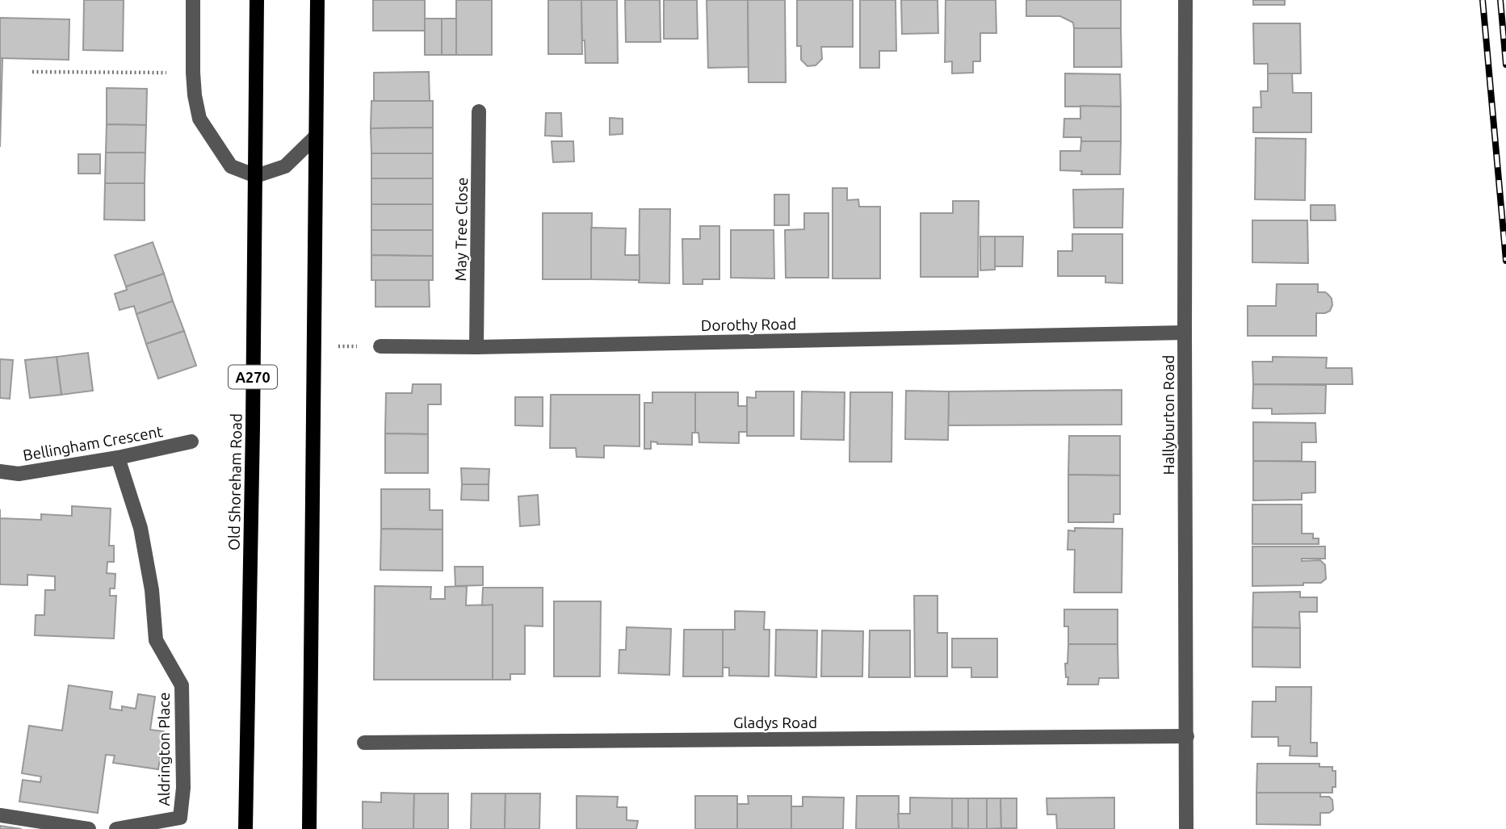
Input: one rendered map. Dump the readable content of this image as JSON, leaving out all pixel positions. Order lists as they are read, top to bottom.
{
  "streets": {
    "main road": ["A270", "Old Shoreham Road"],
    "street": [
      "May Tree Close",
      "Dorothy Road",
      "Hallyburton Road",
      "Bellingham Crescent",
      "Gladys Road",
      "Aldrington Place"
    ]
  },
  "crossings": [
    ["May Tree Close", "Dorothy Road"],
    ["Dorothy Road", "Hallyburton Road"],
    ["Hallyburton Road", "Gladys Road"],
    ["Bellingham Crescent", "Aldrington Place"]
  ]
}
